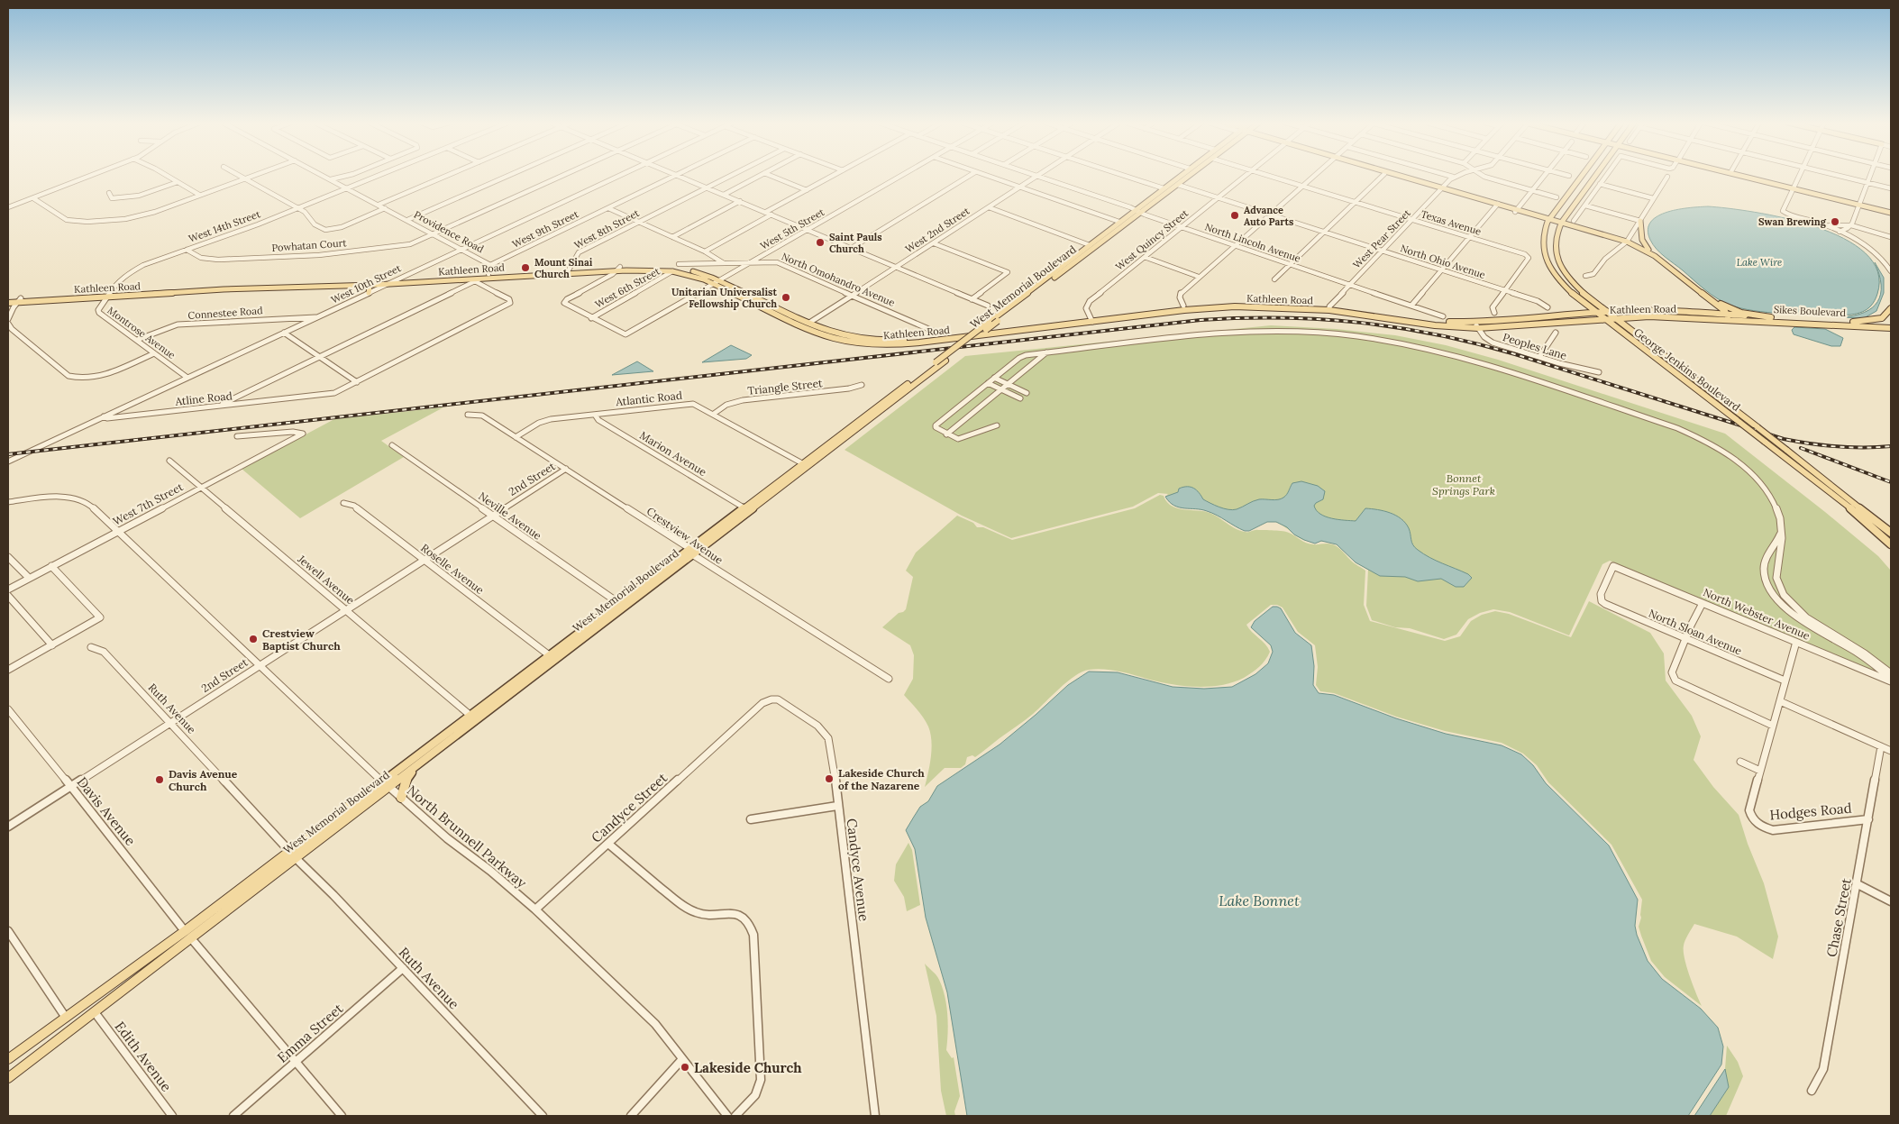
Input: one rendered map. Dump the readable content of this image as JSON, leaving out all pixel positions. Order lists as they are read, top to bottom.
{
  "streets": {
    "main road": [
      "Kathleen Road",
      "West Memorial Boulevard",
      "Sikes Boulevard",
      "George Jenkins Boulevard"
    ],
    "street": [
      "Texas Avenue",
      "West 14th Street",
      "West 9th Street",
      "West 8th Street",
      "West 5th Street",
      "West 2nd Street",
      "Providence Road",
      "West Pear Street",
      "West Quincy Street",
      "North Lincoln Avenue",
      "Powhatan Court",
      "North Ohio Avenue",
      "North Omohandro Avenue",
      "West 10th Street",
      "West 6th Street",
      "Connestee Road",
      "Montrose Avenue",
      "Peoples Lane",
      "Triangle Street",
      "Atline Road",
      "Atlantic Road",
      "Marion Avenue",
      "2nd Street",
      "West 7th Street",
      "Neville Avenue",
      "Crestview Avenue",
      "Roselle Avenue",
      "Jewell Avenue",
      "North Webster Avenue",
      "North Sloan Avenue",
      "Ruth Avenue",
      "Candyce Street",
      "Davis Avenue",
      "Hodges Road",
      "North Brunnell Parkway",
      "Candyce Avenue",
      "Chase Street",
      "Emma Street",
      "Edith Avenue"
    ]
  },
  "crossings": [
    ["Texas Avenue", "West Pear Street"],
    ["Texas Avenue", "North Ohio Avenue"],
    ["West 14th Street", "Providence Road"],
    ["West 14th Street", "Powhatan Court"],
    ["West 14th Street", "Kathleen Road"],
    ["West 14th Street", "Montrose Avenue"],
    ["West 9th Street", "Providence Road"],
    ["West 8th Street", "Kathleen Road"],
    ["West 5th Street", "Kathleen Road"],
    ["West 5th Street", "North Omohandro Avenue"],
    ["West 5th Street", "West 6th Street"],
    ["West 2nd Street", "North Lincoln Avenue"],
    ["West 2nd Street", "Kathleen Road"],
    ["West 2nd Street", "North Omohandro Avenue"],
    ["Providence Road", "Powhatan Court"],
    ["Providence Road", "Kathleen Road"],
    ["Providence Road", "West 10th Street"],
    ["West Pear Street", "North Lincoln Avenue"],
    ["West Pear Street", "North Ohio Avenue"],
    ["West Pear Street", "Kathleen Road"],
    ["West Quincy Street", "North Lincoln Avenue"],
    ["West Quincy Street", "North Ohio Avenue"],
    ["West Quincy Street", "Kathleen Road"],
    ["North Lincoln Avenue", "West Memorial Boulevard"],
    ["North Ohio Avenue", "West Memorial Boulevard"],
    ["Kathleen Road", "West 10th Street"],
    ["Kathleen Road", "West 6th Street"],
    ["Kathleen Road", "Sikes Boulevard"],
    ["Kathleen Road", "Montrose Avenue"],
    ["Kathleen Road", "Peoples Lane"],
    ["Kathleen Road", "George Jenkins Boulevard"],
    ["West 10th Street", "Connestee Road"],
    ["West 10th Street", "Montrose Avenue"],
    ["West 10th Street", "Atline Road"],
    ["West Memorial Boulevard", "Atlantic Road"],
    ["West Memorial Boulevard", "Marion Avenue"],
    ["West Memorial Boulevard", "Neville Avenue"],
    ["West Memorial Boulevard", "Crestview Avenue"],
    ["West Memorial Boulevard", "Roselle Avenue"],
    ["West Memorial Boulevard", "Jewell Avenue"],
    ["West Memorial Boulevard", "Ruth Avenue"],
    ["West Memorial Boulevard", "Davis Avenue"],
    ["West Memorial Boulevard", "North Brunnell Parkway"],
    ["West Memorial Boulevard", "Edith Avenue"],
    ["Connestee Road", "Montrose Avenue"],
    ["Triangle Street", "Atlantic Road"],
    ["Atlantic Road", "Marion Avenue"],
    ["Atlantic Road", "Crestview Avenue"],
    ["2nd Street", "Neville Avenue"],
    ["2nd Street", "Crestview Avenue"],
    ["2nd Street", "Roselle Avenue"],
    ["2nd Street", "Jewell Avenue"],
    ["2nd Street", "Ruth Avenue"],
    ["2nd Street", "Davis Avenue"],
    ["2nd Street", "North Brunnell Parkway"],
    ["West 7th Street", "Jewell Avenue"],
    ["West 7th Street", "North Brunnell Parkway"],
    ["North Webster Avenue", "North Sloan Avenue"],
    ["Ruth Avenue", "Emma Street"],
    ["Candyce Street", "North Brunnell Parkway"],
    ["Candyce Street", "Candyce Avenue"],
    ["Hodges Road", "Chase Street"]
  ],
  "water": ["Lake Wire", "Lake Bonnet"],
  "parks": ["Bonnet Springs Park"],
  "places": [
    "Advance Auto Parts",
    "Swan Brewing",
    "Saint Pauls Church",
    "Mount Sinai Church",
    "Unitarian Universalist Fellowship Church",
    "Crestview Baptist Church",
    "Lakeside Church of the Nazarene",
    "Davis Avenue Church",
    "Lakeside Church"
  ]
}
